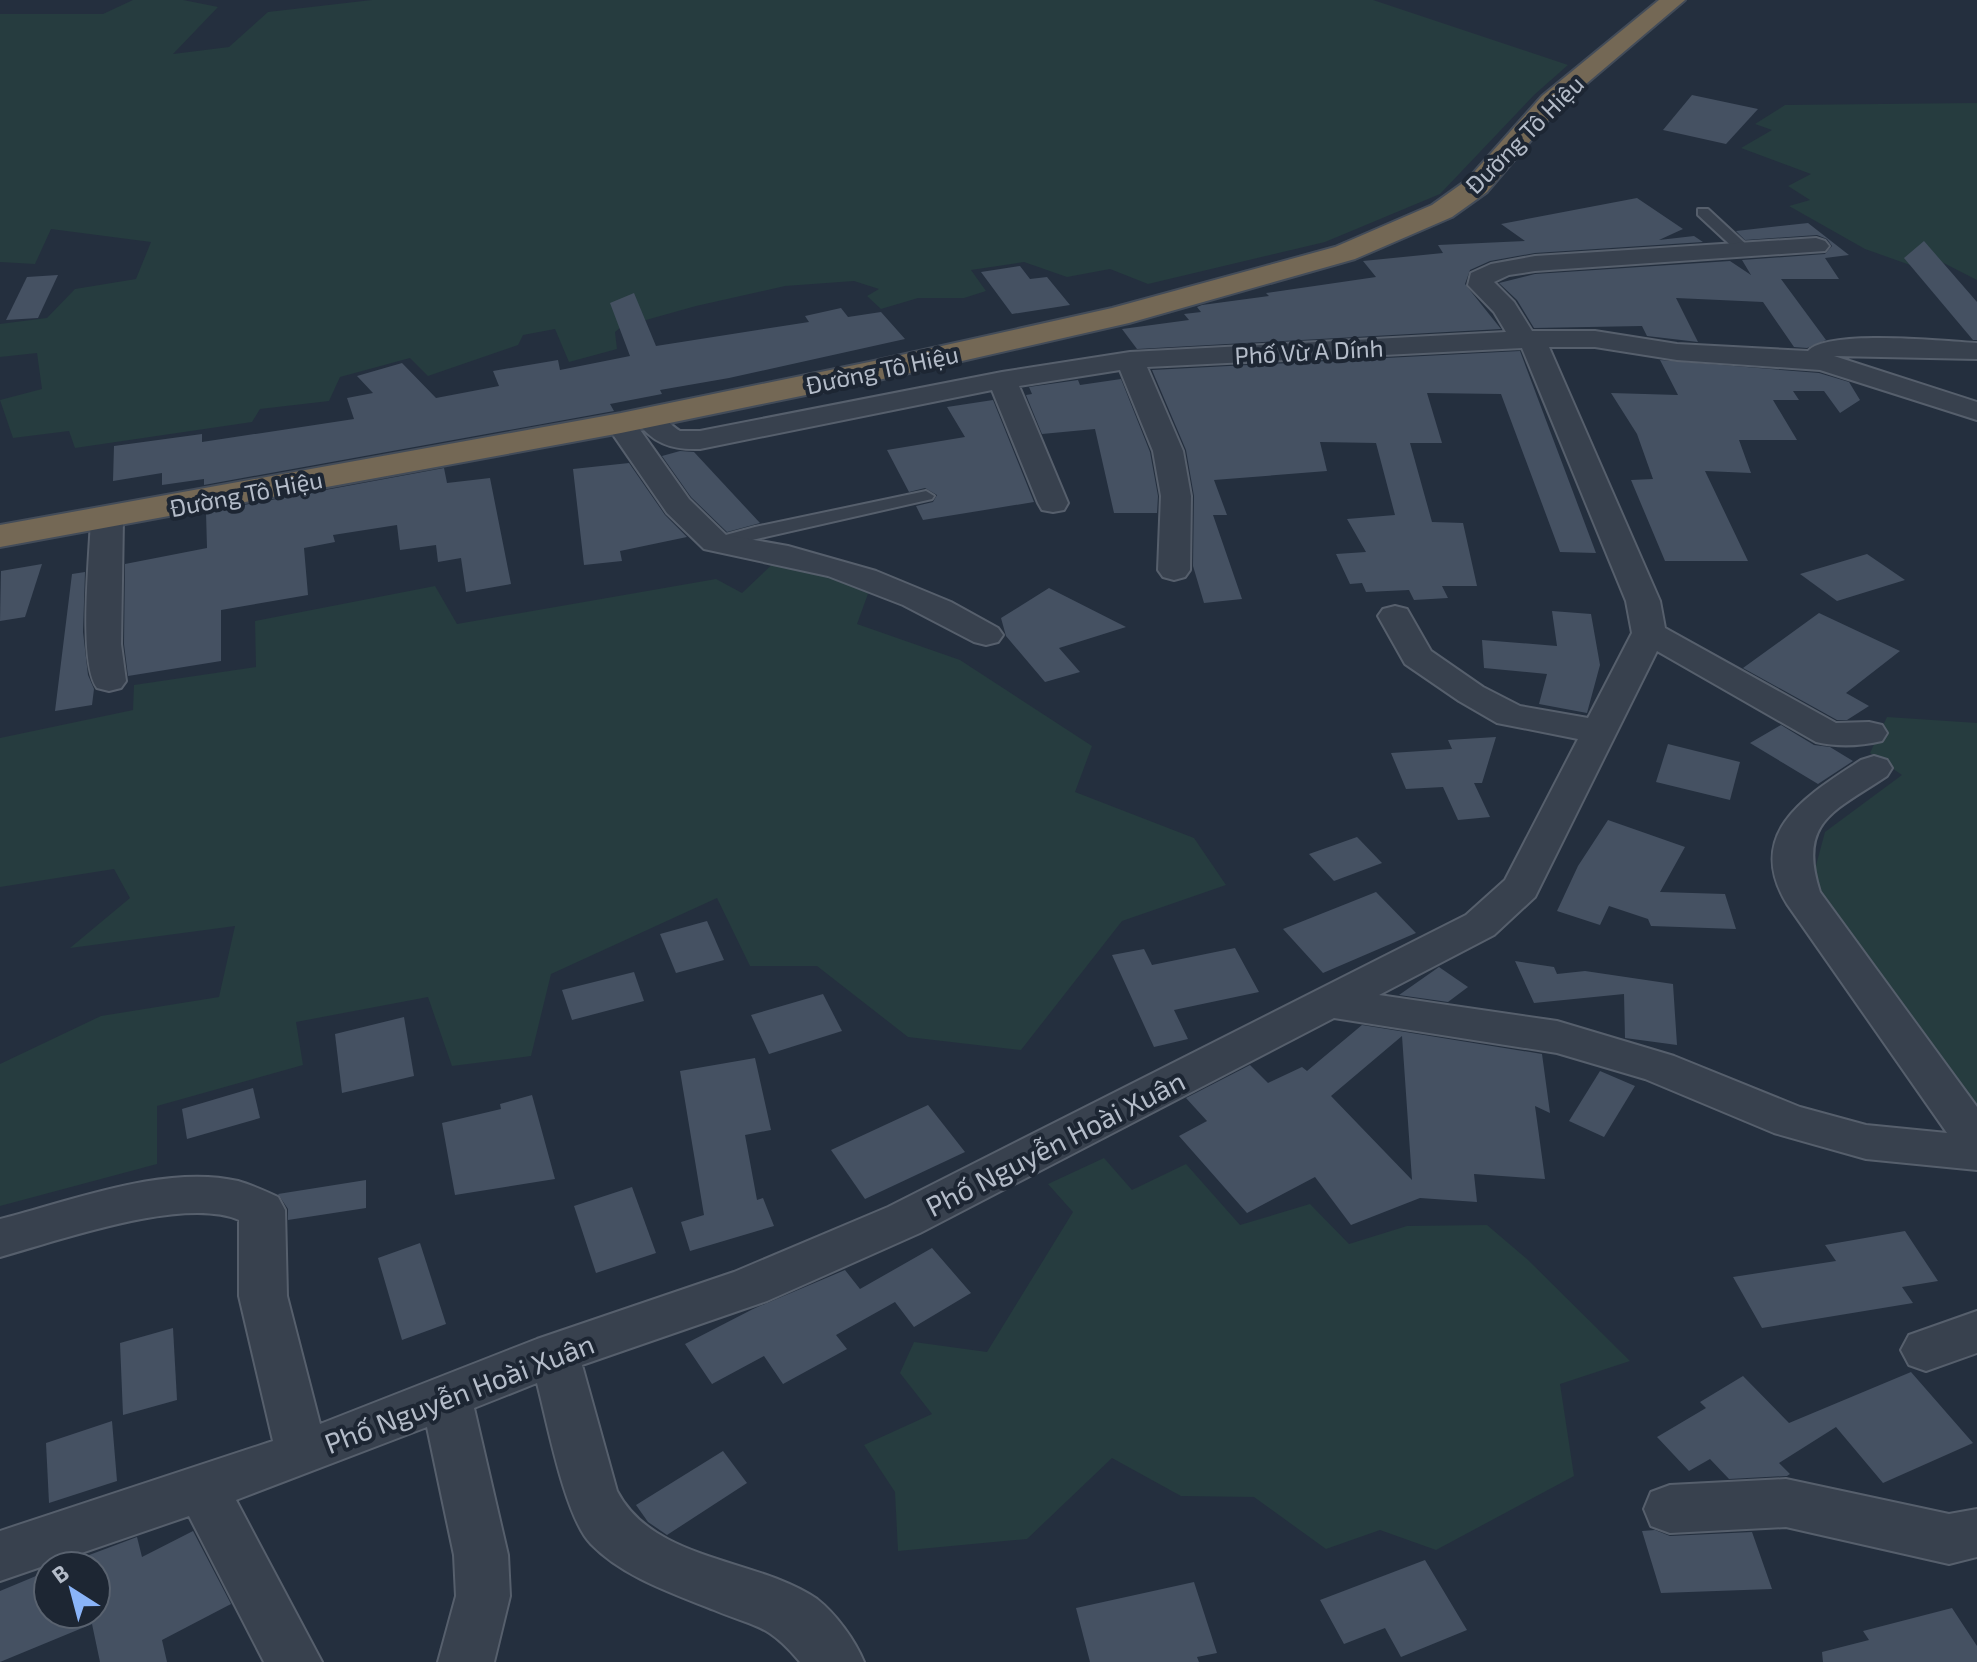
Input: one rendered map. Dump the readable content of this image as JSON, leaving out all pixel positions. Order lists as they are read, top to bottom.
{
  "streets": {
    "highway": ["Đường Tô Hiệu"],
    "street": ["Phố Vừ A Dính", "Phố Nguyễn Hoài Xuân"]
  },
  "crossings": [
    ["Đường Tô Hiệu", "Phố Vừ A Dính"]
  ],
  "north": "top left"
}
